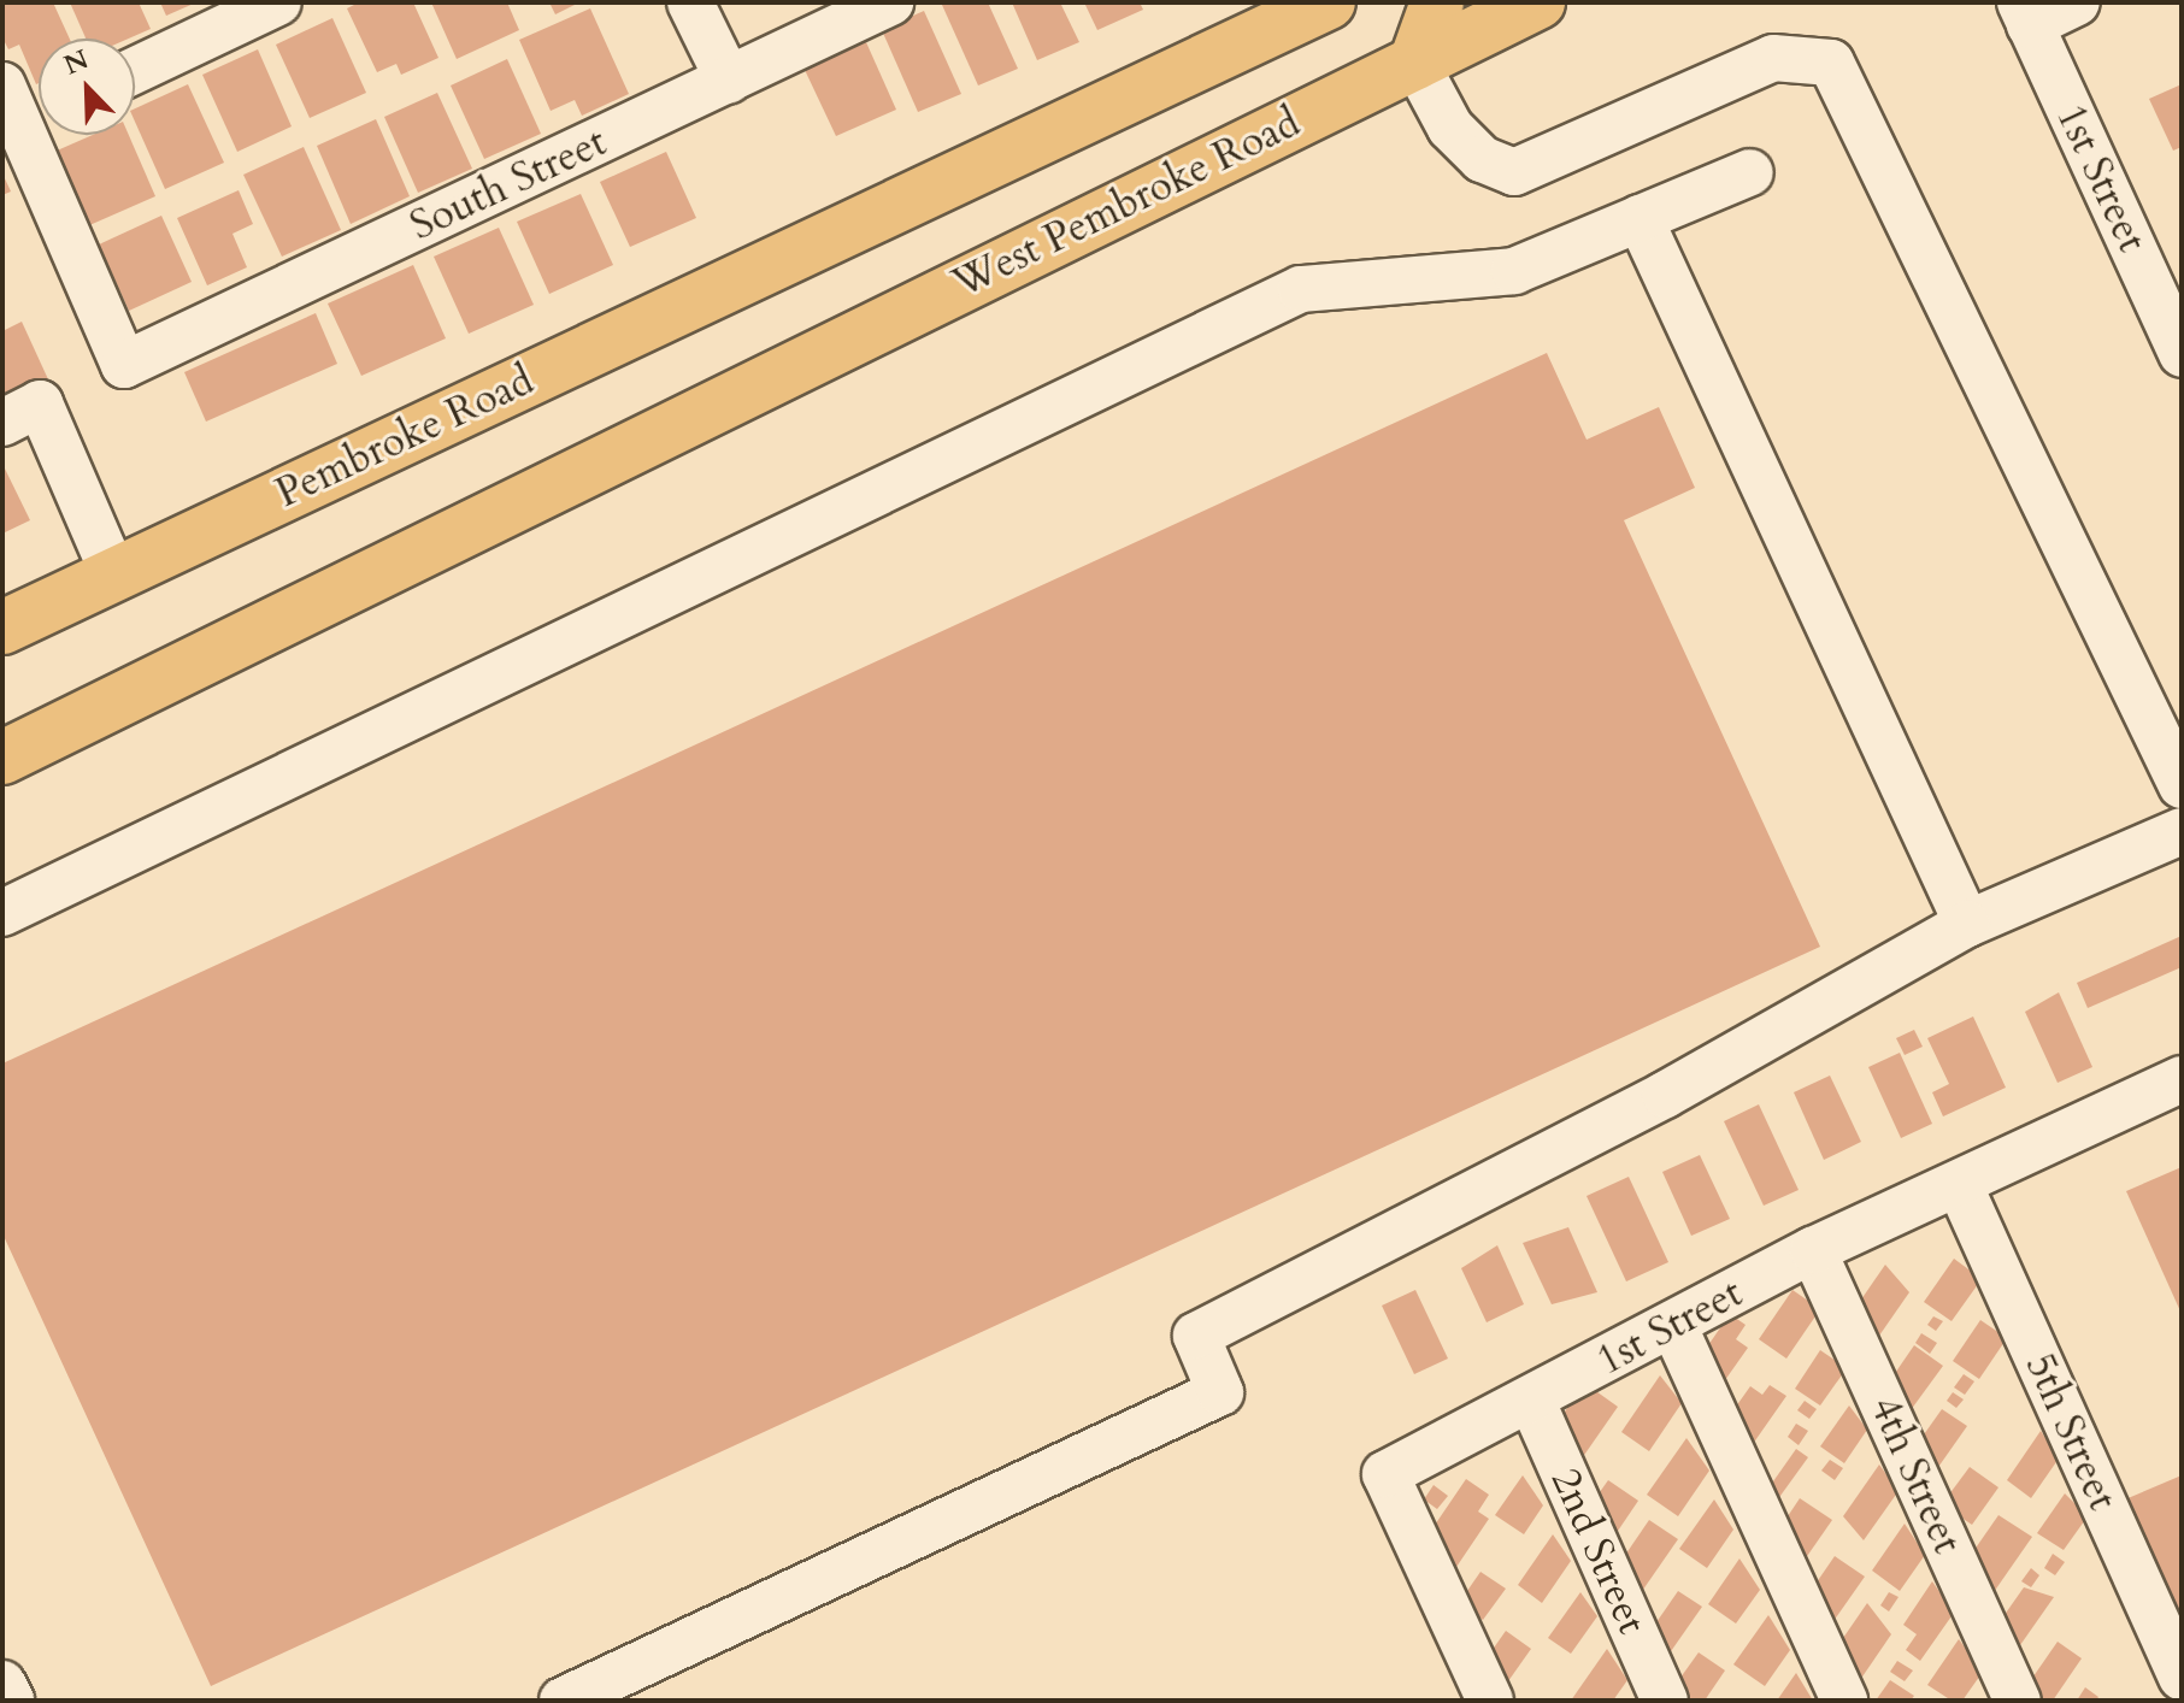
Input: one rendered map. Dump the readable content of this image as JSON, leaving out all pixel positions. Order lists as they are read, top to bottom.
{
  "streets": {
    "main road": ["West Pembroke Road", "Pembroke Road"],
    "street": [
      "1st Street",
      "South Street",
      "5th Street",
      "4th Street",
      "2nd Street"
    ]
  },
  "crossings": [
    ["1st Street", "5th Street"],
    ["1st Street", "4th Street"],
    ["1st Street", "2nd Street"]
  ],
  "north": "top left"
}
